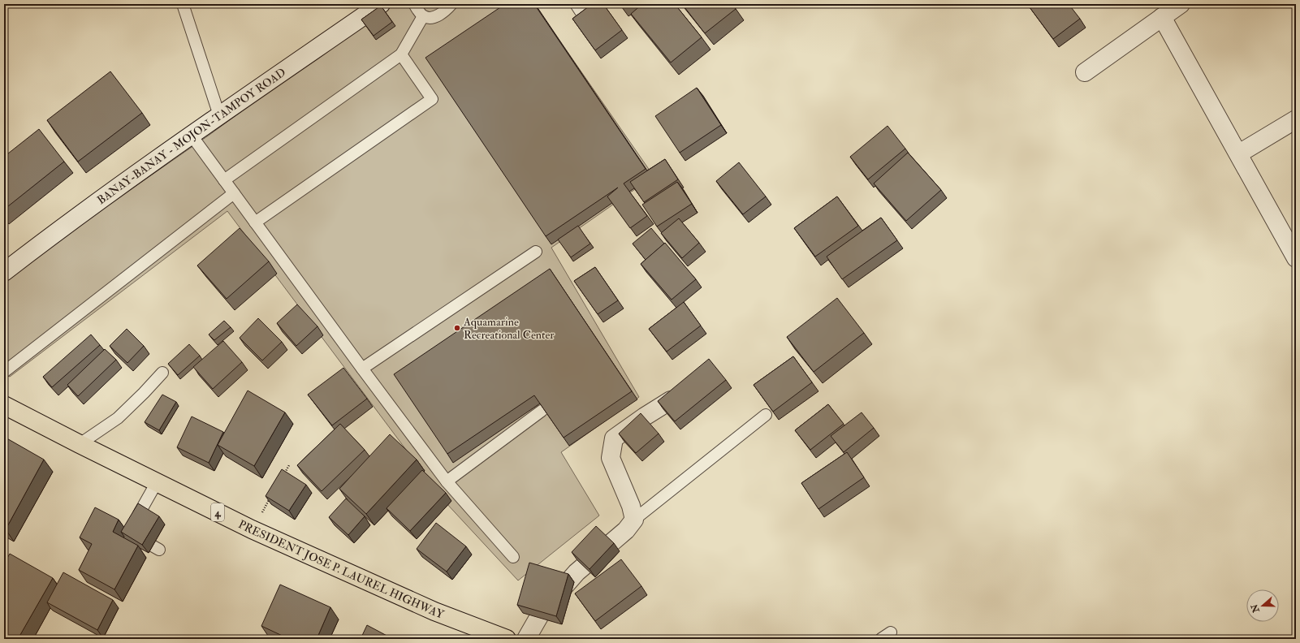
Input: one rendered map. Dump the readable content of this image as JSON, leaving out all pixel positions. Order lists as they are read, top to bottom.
{
  "streets": {
    "highway": ["4", "PRESIDENT JOSE P. LAUREL HIGHWAY"],
    "street": ["BANAY-BANAY - MOJON-TAMPOY ROAD"]
  },
  "places": ["Aquamarine Recreational Center"],
  "north": "left"
}
